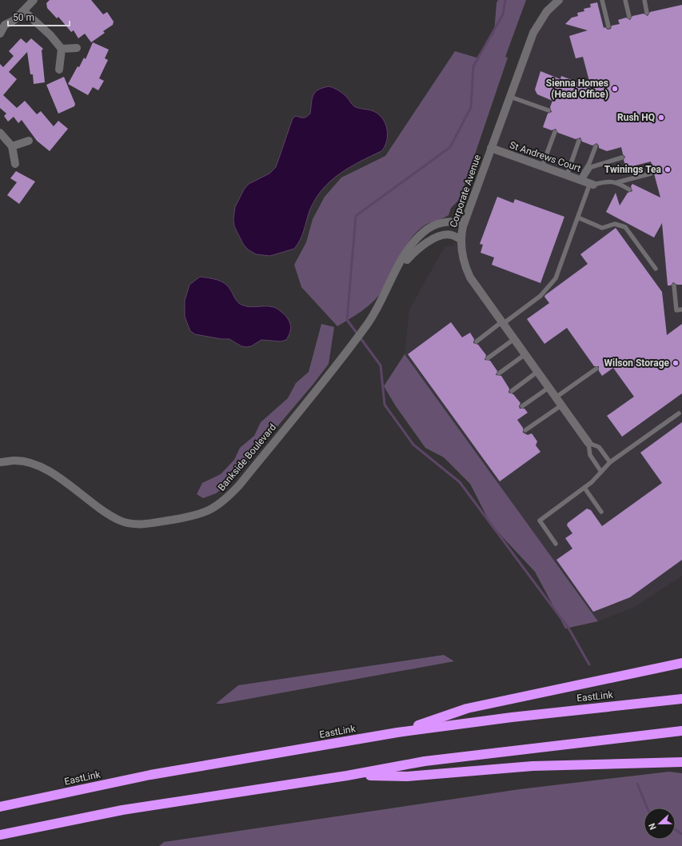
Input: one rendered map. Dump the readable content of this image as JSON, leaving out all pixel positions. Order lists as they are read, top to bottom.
{
  "streets": {
    "highway": ["EastLink"],
    "street": ["St Andrews Court", "Corporate Avenue", "Bankside Boulevard"]
  },
  "crossings": [
    ["St Andrews Court", "Corporate Avenue"],
    ["Corporate Avenue", "Bankside Boulevard"]
  ],
  "places": [
    "Sienna Homes (Head Office)",
    "Rush HQ",
    "Twinings Tea",
    "Wilson Storage"
  ],
  "scale_bar": "50 m",
  "north": "left"
}
